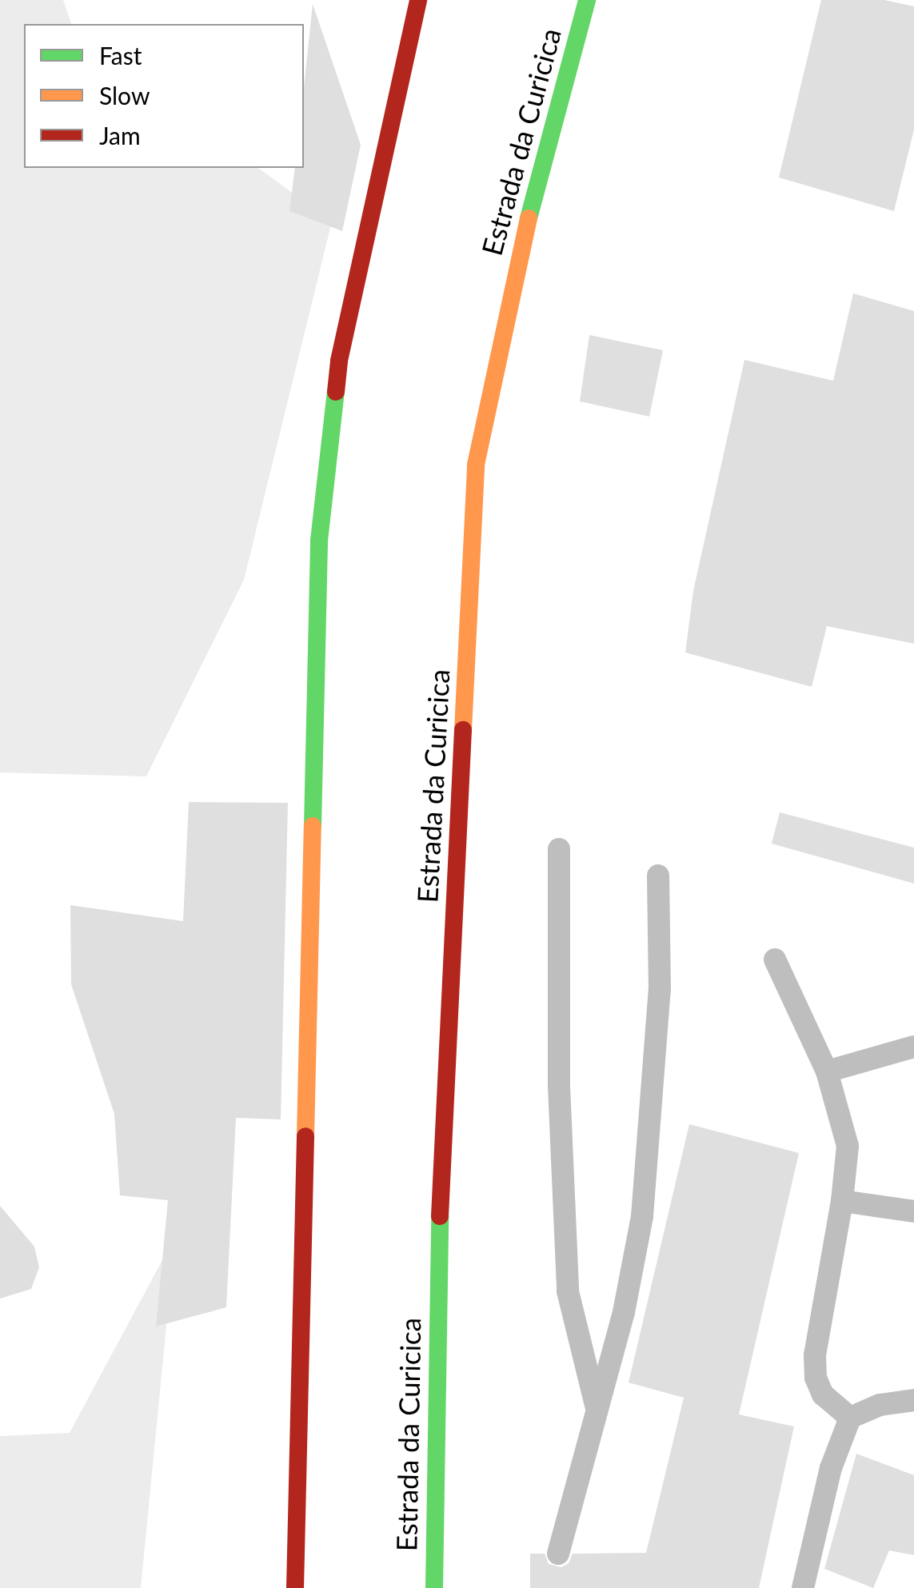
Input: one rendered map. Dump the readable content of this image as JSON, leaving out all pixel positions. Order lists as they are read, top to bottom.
{
  "streets": {
    "street": ["Estrada da Curicica"]
  },
  "legend": ["Fast", "Slow", "Jam"]
}
